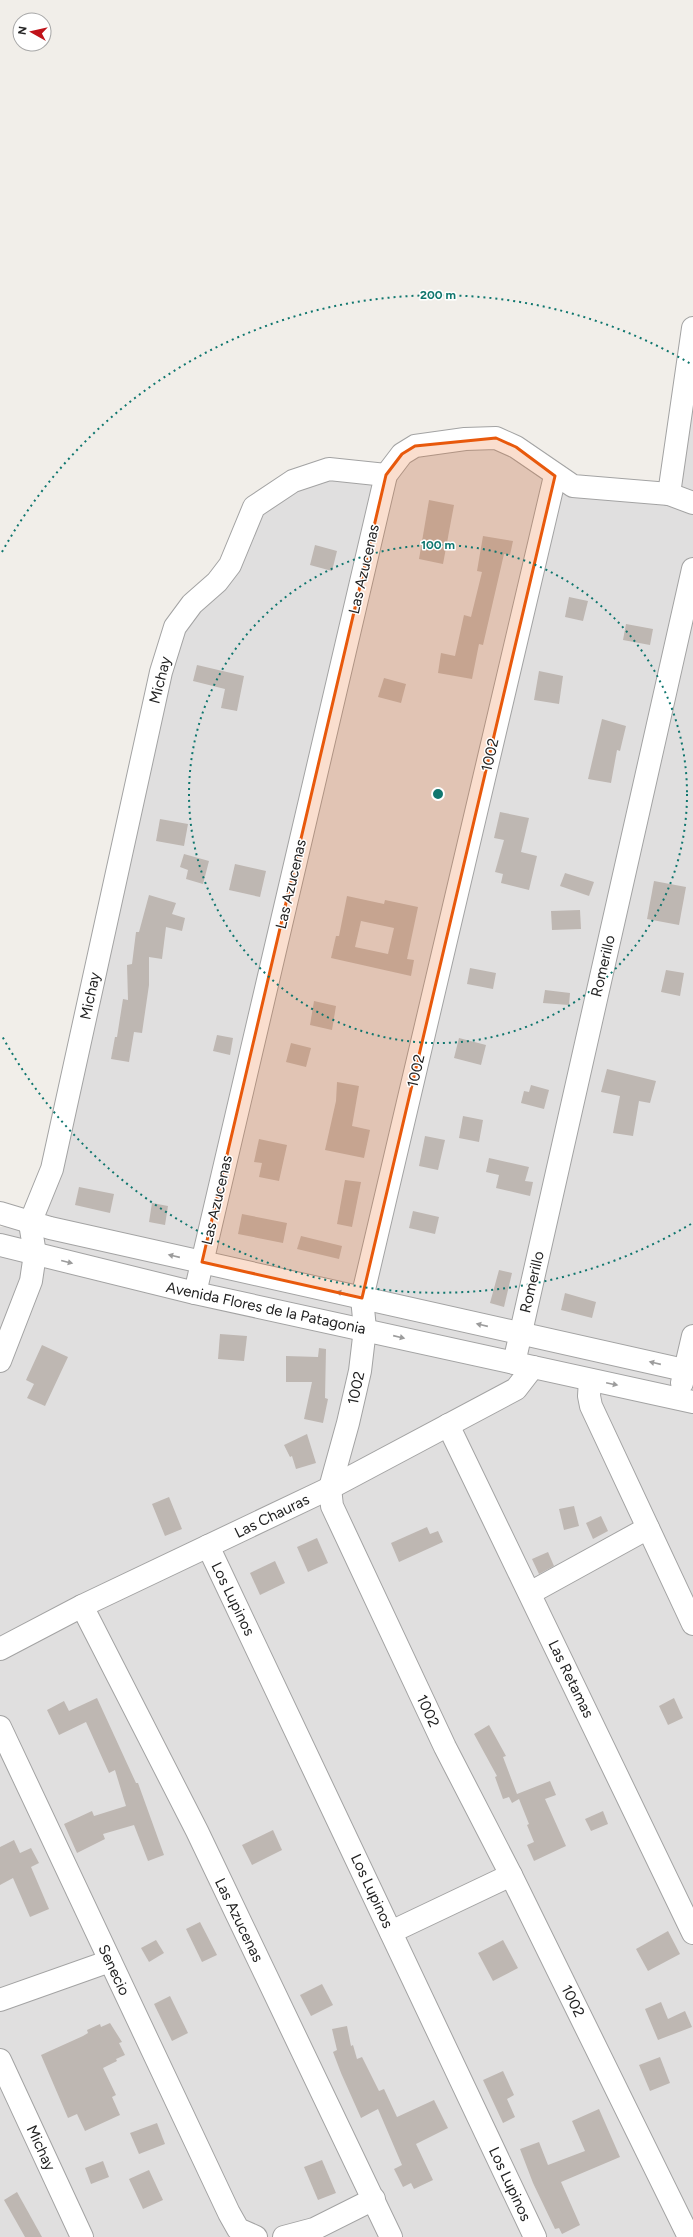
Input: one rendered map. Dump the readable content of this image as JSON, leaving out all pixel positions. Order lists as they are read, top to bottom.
{
  "streets": {
    "street": [
      "Las Azucenas",
      "Michay",
      "1002",
      "Romerillo",
      "Avenida Flores de la Patagonia",
      "Las Chauras",
      "Los Lupinos",
      "Las Retamas",
      "Senecio"
    ]
  },
  "crossings": [
    ["Las Azucenas", "Michay"],
    ["Las Azucenas", "Avenida Flores de la Patagonia"],
    ["Las Azucenas", "Las Chauras"],
    ["Michay", "Avenida Flores de la Patagonia"],
    ["1002", "Avenida Flores de la Patagonia"],
    ["1002", "Las Chauras"],
    ["Romerillo", "Avenida Flores de la Patagonia"],
    ["Romerillo", "Las Chauras"],
    ["Avenida Flores de la Patagonia", "Las Chauras"],
    ["Las Chauras", "Los Lupinos"],
    ["Las Chauras", "Las Retamas"]
  ],
  "north": "left",
  "rings": ["200 m", "100 m"]
}
